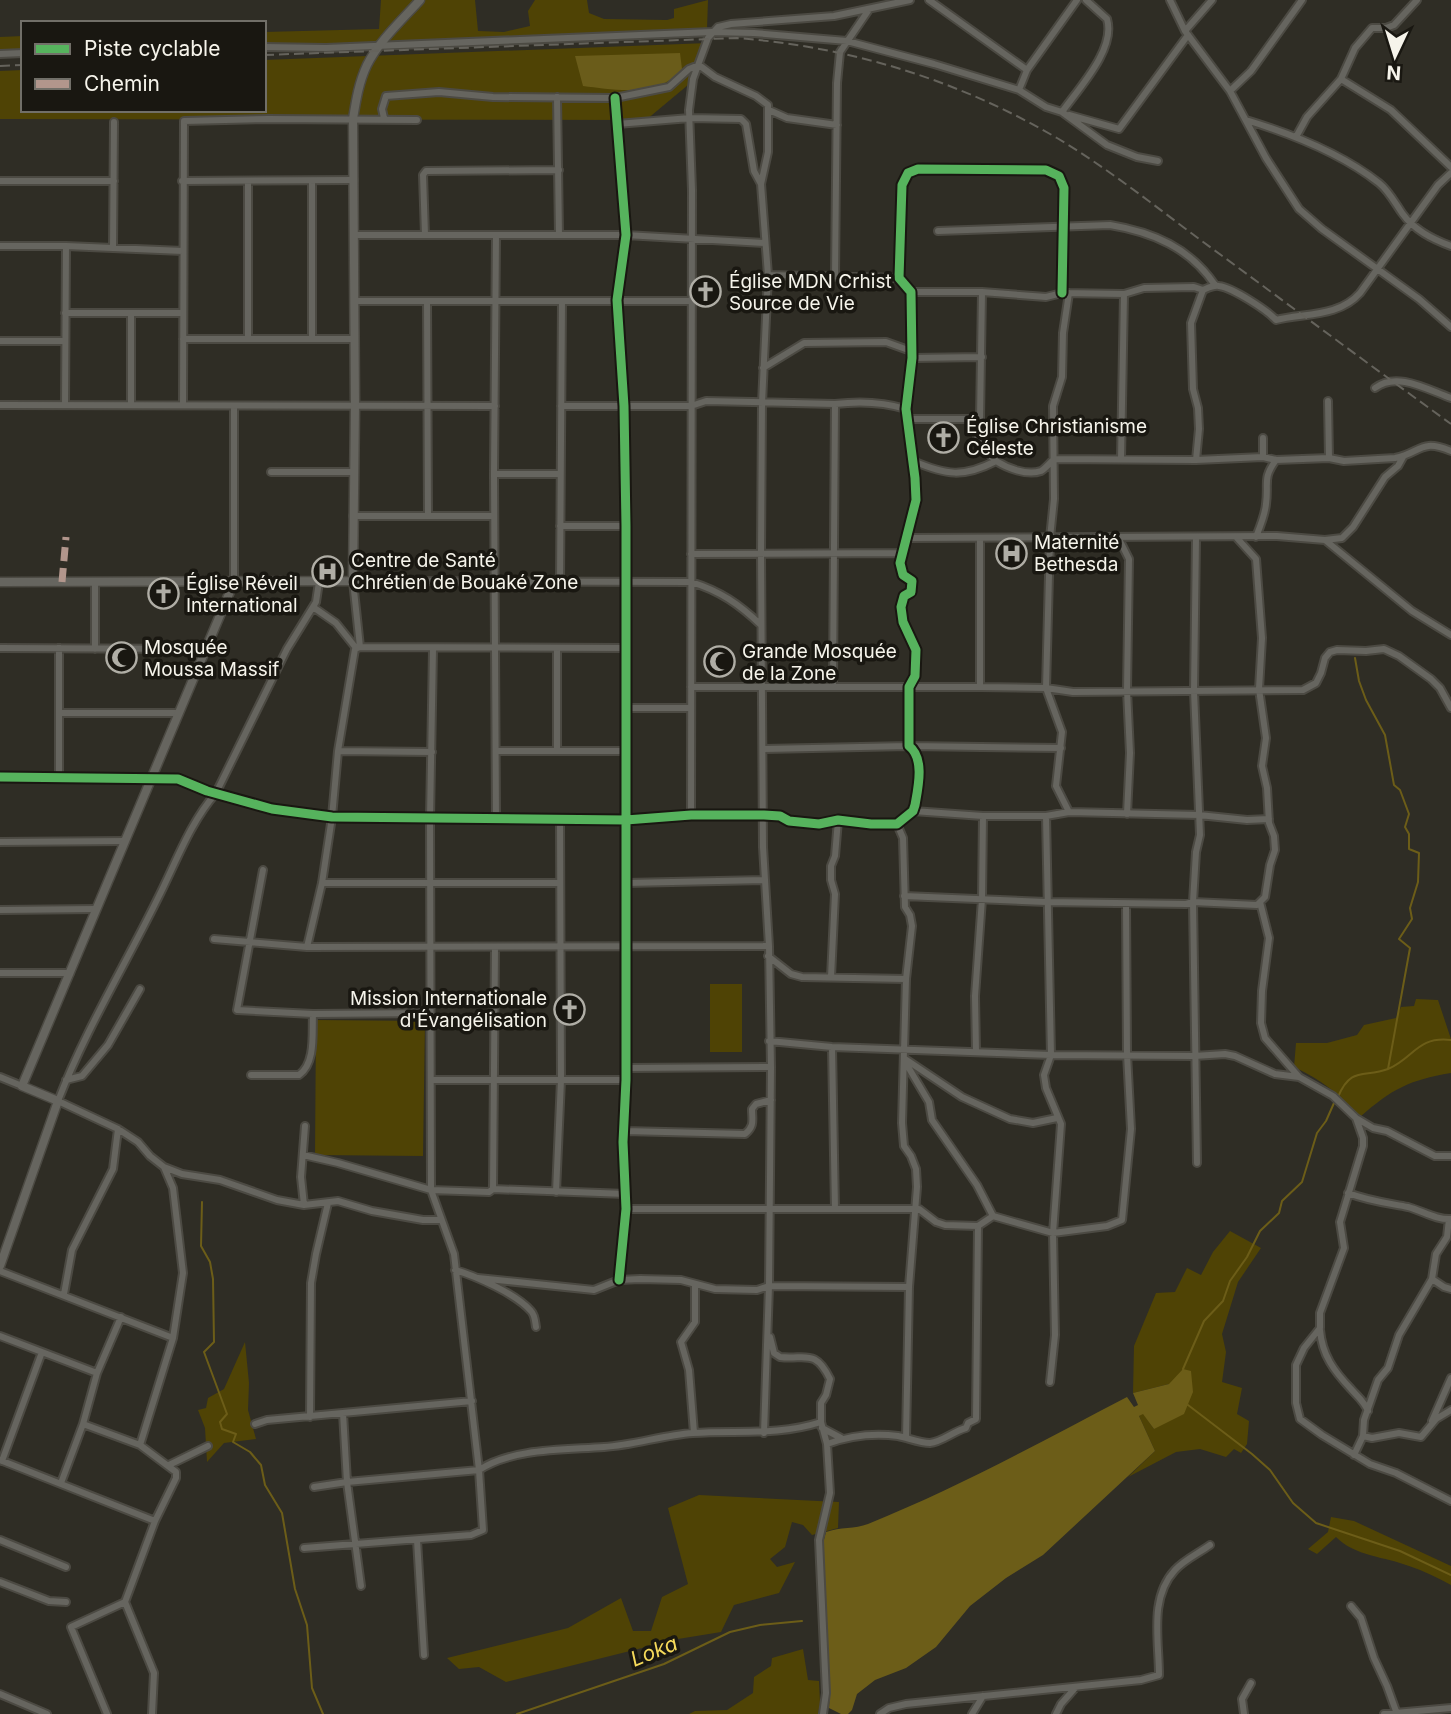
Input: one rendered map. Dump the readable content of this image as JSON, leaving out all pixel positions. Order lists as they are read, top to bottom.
{
  "water": ["Loka"],
  "places": {
    "church": [
      "Église MDN Crhist Source de Vie",
      "Église Christianisme Céleste",
      "Église Réveil International",
      "Mission Internationale d'Évangélisation"
    ],
    "hospital": ["Maternité Bethesda", "Centre de Santé Chrétien de Bouaké Zone"],
    "mosque": ["Mosquée Moussa Massif", "Grande Mosquée de la Zone"]
  },
  "legend": ["Piste cyclable", "Chemin"],
  "north": "bottom"
}
